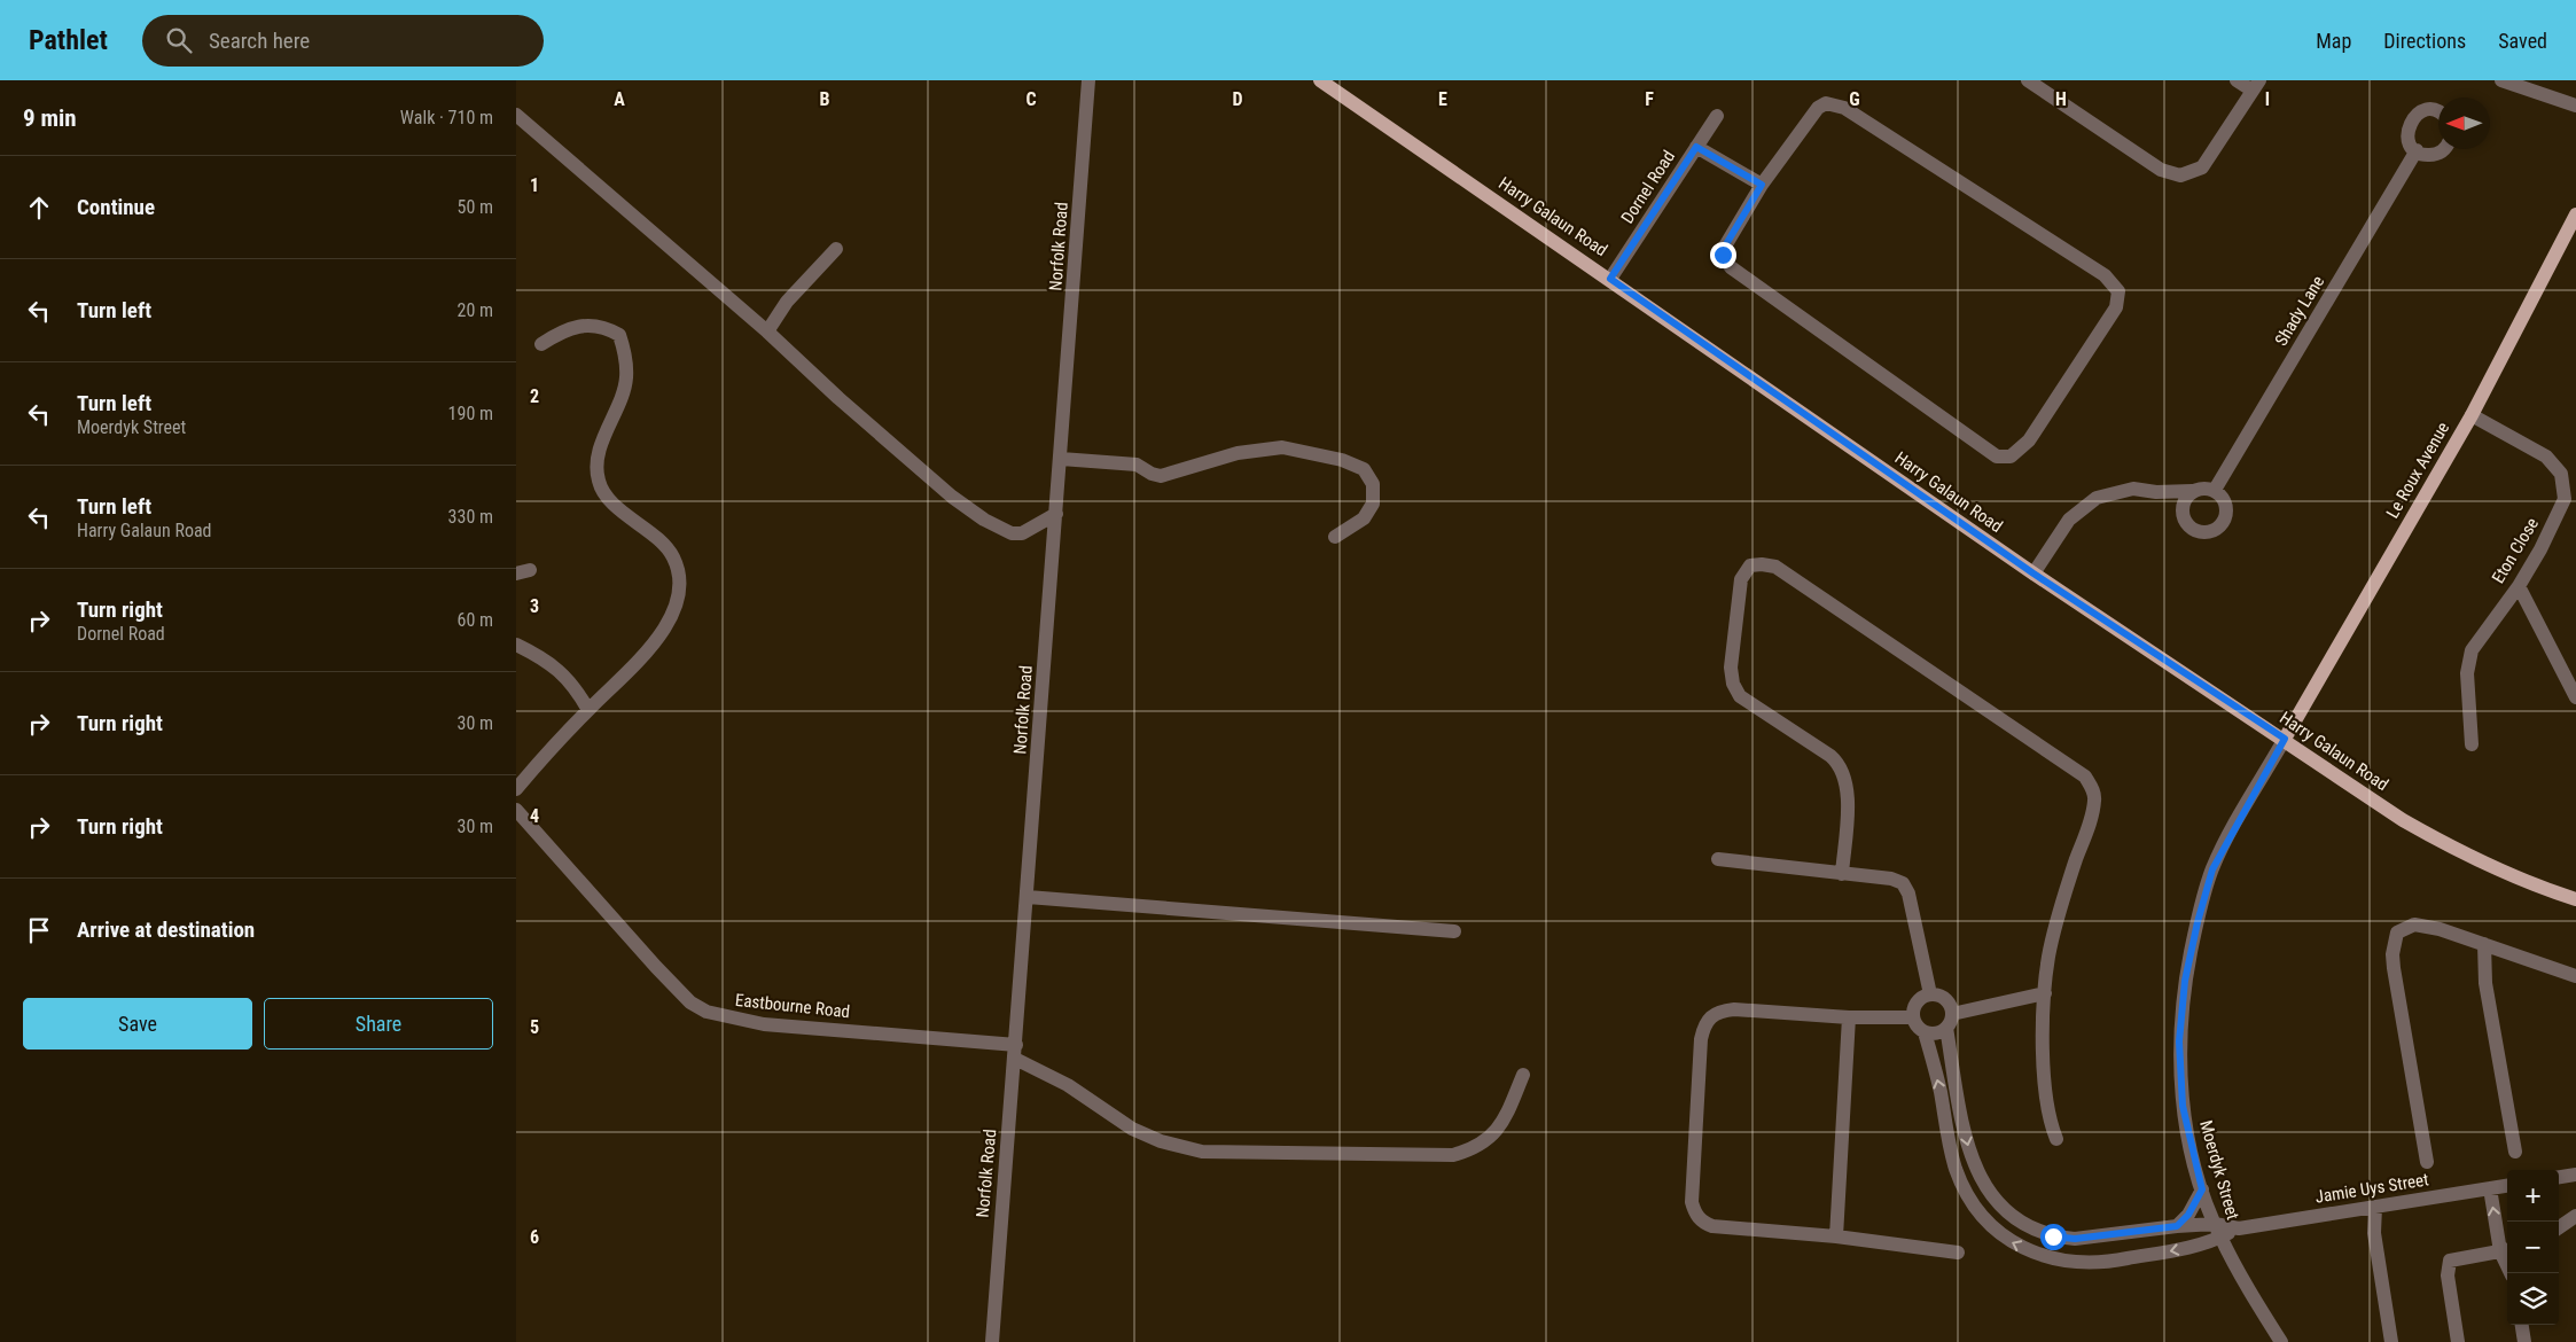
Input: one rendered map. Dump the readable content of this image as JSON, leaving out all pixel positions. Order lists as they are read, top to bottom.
{
  "streets": {
    "main road": ["Harry Galaun Road", "Le Roux Avenue"],
    "street": [
      "Dornel Road",
      "Norfolk Road",
      "Shady Lane",
      "Eton Close",
      "Eastbourne Road",
      "Moerdyk Street",
      "Jamie Uys Street"
    ]
  },
  "crossings": [
    ["Dornel Road", "Harry Galaun Road"],
    ["Harry Galaun Road", "Le Roux Avenue"],
    ["Harry Galaun Road", "Moerdyk Street"],
    ["Norfolk Road", "Eastbourne Road"],
    ["Le Roux Avenue", "Eton Close"],
    ["Le Roux Avenue", "Moerdyk Street"],
    ["Moerdyk Street", "Jamie Uys Street"]
  ],
  "north": "left",
  "page": {
    "header": "Pathlet",
    "search": "Search here",
    "nav": ["Map", "Directions", "Saved"],
    "heading": ["9 min", "Walk · 710 m"],
    "list": [
      ["Continue", "50 m"],
      ["Turn left", "20 m"],
      ["Turn left", "Moerdyk Street", "190 m"],
      ["Turn left", "Harry Galaun Road", "330 m"],
      ["Turn right", "Dornel Road", "60 m"],
      ["Turn right", "30 m"],
      ["Turn right", "30 m"],
      "Arrive at destination"
    ],
    "buttons": ["Save", "Share"],
    "map_buttons": ["+", "−"]
  },
  "grid": {
    "columns": [
      "A",
      "B",
      "C",
      "D",
      "E",
      "F",
      "G",
      "H",
      "I"
    ],
    "rows": [
      "1",
      "2",
      "3",
      "4",
      "5",
      "6"
    ]
  }
}
